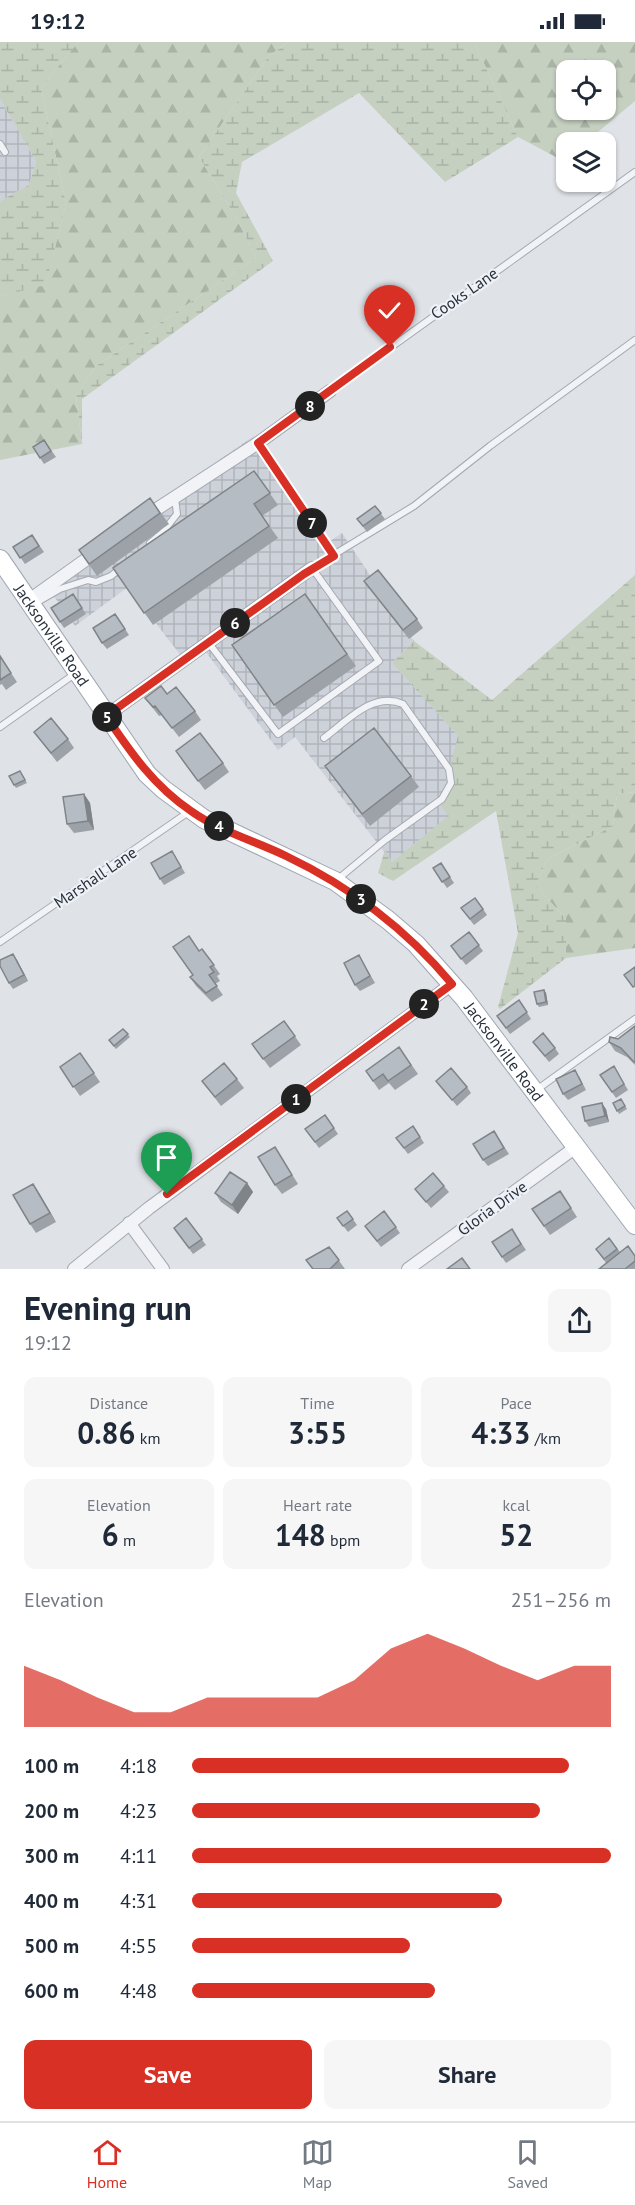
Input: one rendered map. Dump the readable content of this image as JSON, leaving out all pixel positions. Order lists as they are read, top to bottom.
{
  "streets": {
    "main road": ["Jacksonville Road"],
    "street": ["Cooks Lane", "Gloria Drive"],
    "lane": ["Marshall Lane"]
  },
  "crossings": [
    ["Jacksonville Road", "Marshall Lane"],
    ["Jacksonville Road", "Gloria Drive"]
  ],
  "page": {
    "status": "19:12",
    "pins": [
      "8",
      "7",
      "6",
      "5",
      "4",
      "3",
      "2",
      "1"
    ],
    "heading": ["Evening run", "19:12"],
    "stats": [
      ["Distance", "0.86 km"],
      ["Time", "3:55"],
      ["Pace", "4:33 /km"],
      ["Elevation", "6 m"],
      ["Heart rate", "148 bpm"],
      ["kcal", "52"]
    ],
    "chart": ["Elevation", "251–256 m"],
    "list": [
      {
        "name": "100 m",
        "note": "4:18"
      },
      {
        "name": "200 m",
        "note": "4:23"
      },
      {
        "name": "300 m",
        "note": "4:11"
      },
      {
        "name": "400 m",
        "note": "4:31"
      },
      {
        "name": "500 m",
        "note": "4:55"
      },
      {
        "name": "600 m",
        "note": "4:48"
      }
    ],
    "buttons": ["Save", "Share"],
    "tabs": ["Home", "Map", "Saved"]
  }
}
